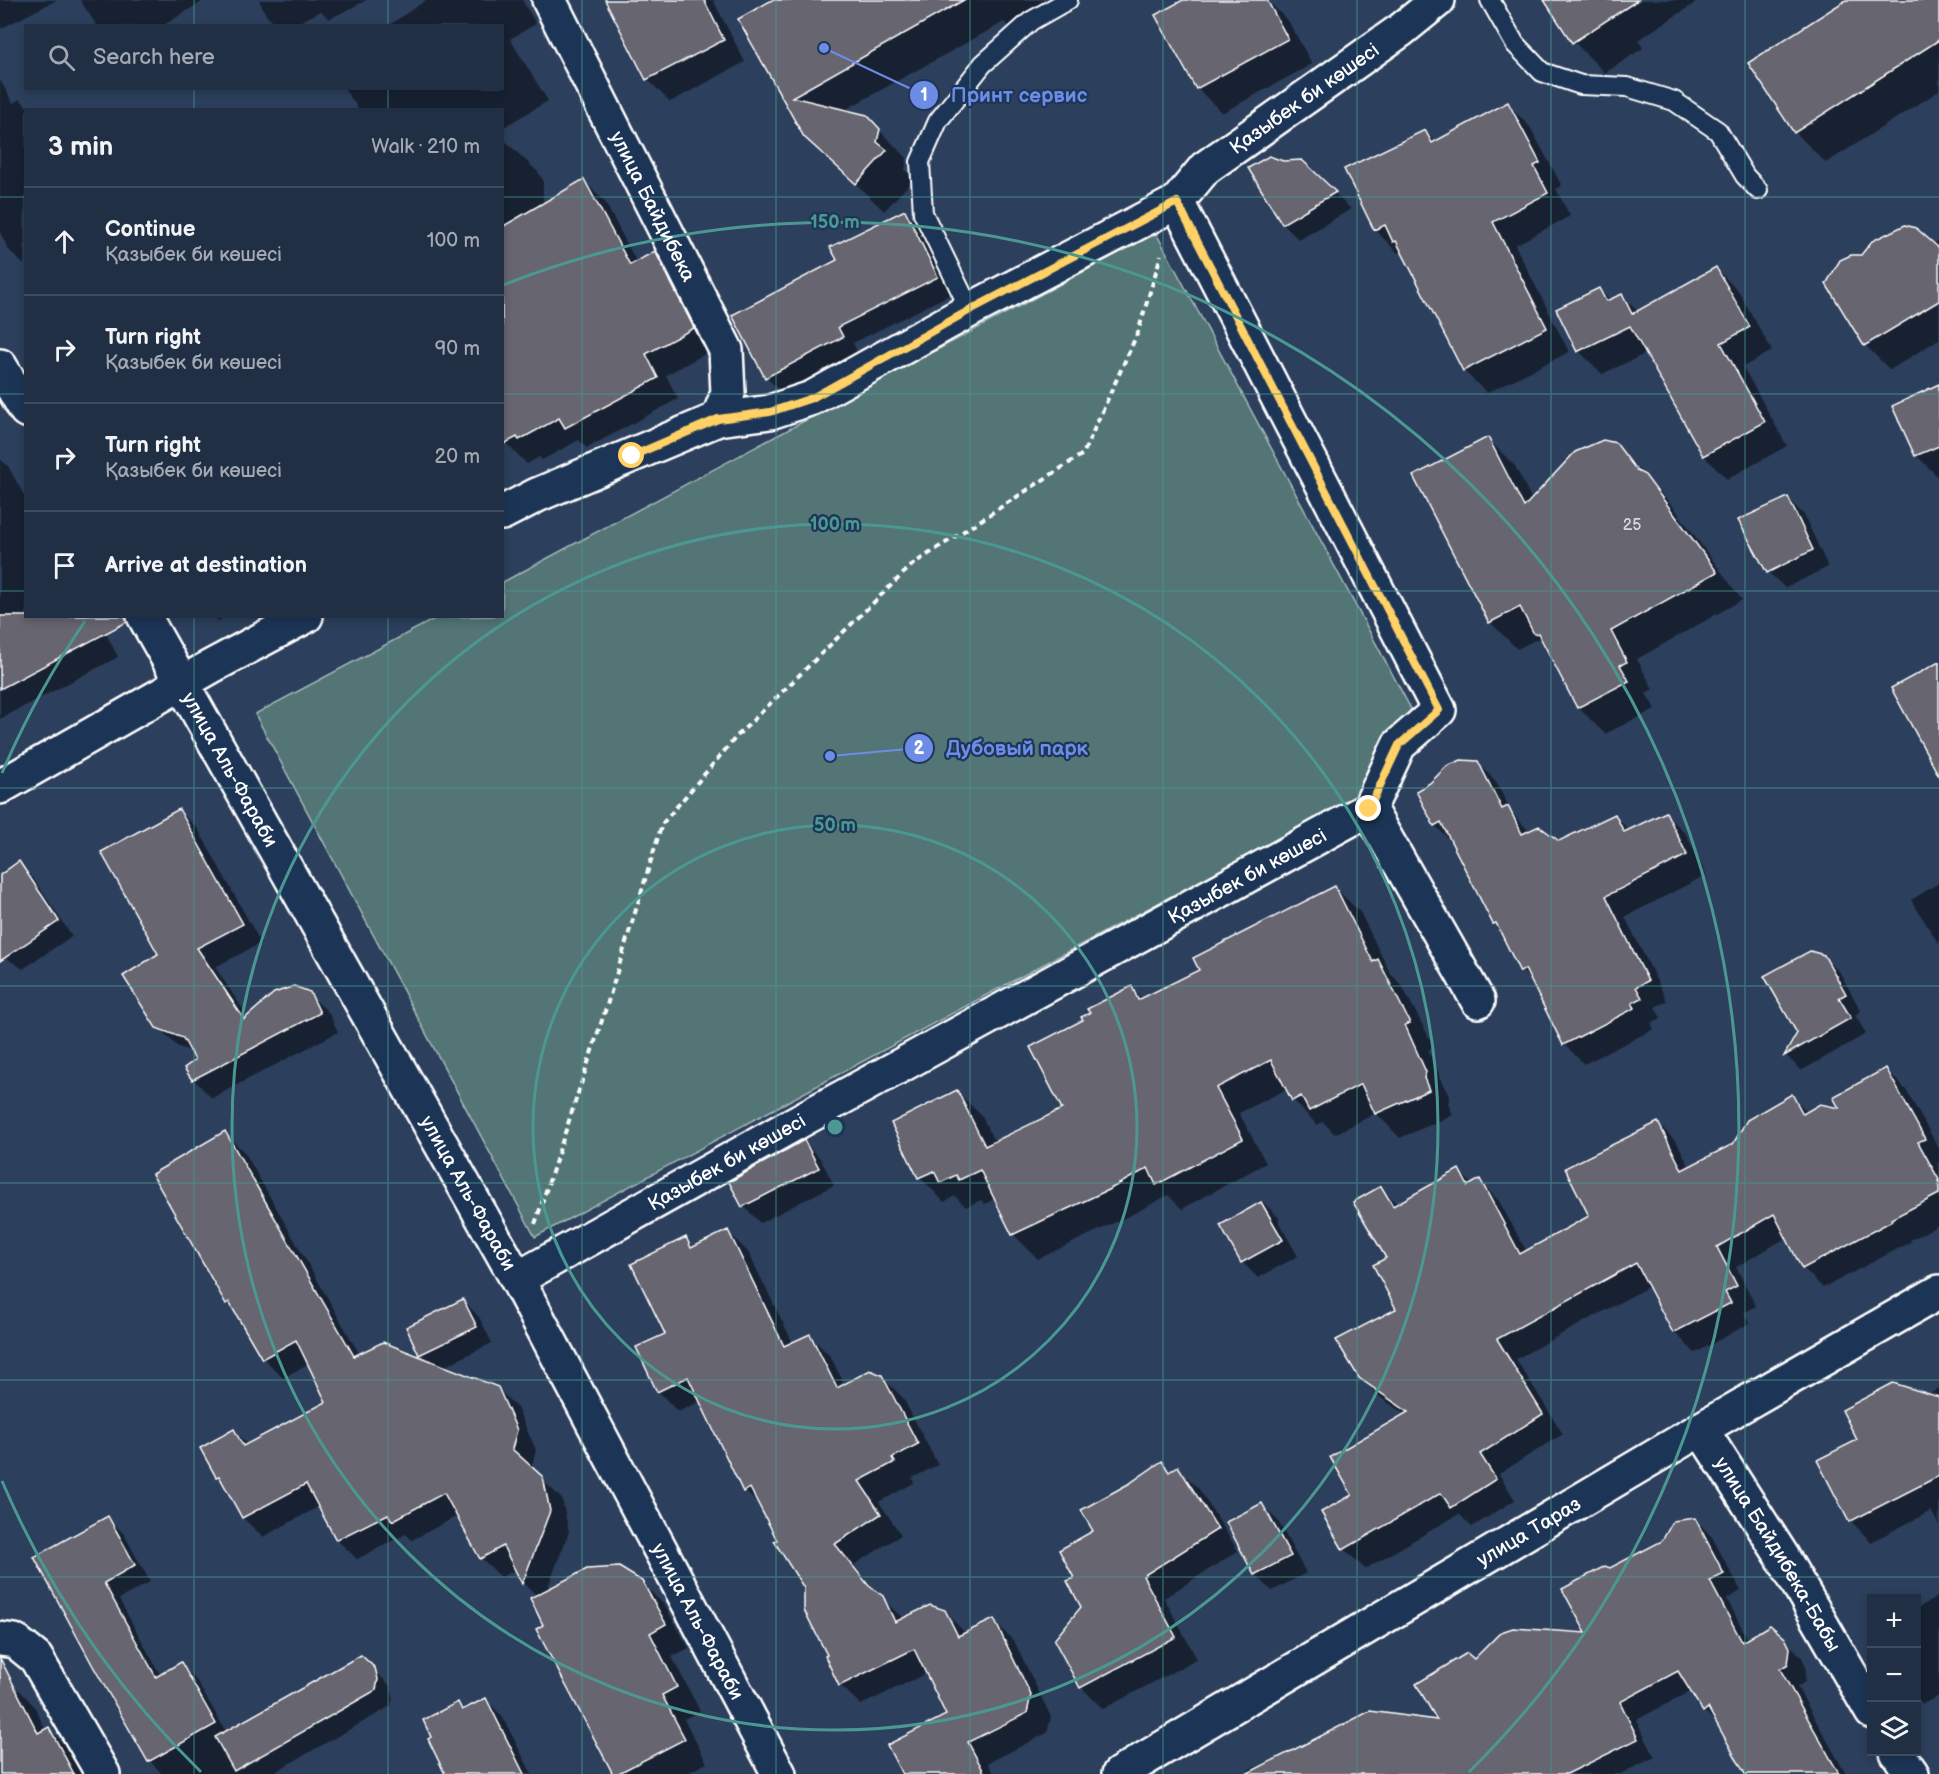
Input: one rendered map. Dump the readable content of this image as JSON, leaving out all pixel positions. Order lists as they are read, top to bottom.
{
  "streets": {
    "street": [
      "Қазыбек би көшесі",
      "улица Байдибека",
      "улица Аль-Фараби",
      "улица Тараз",
      "улица Байдибека-Бабы"
    ]
  },
  "crossings": [
    ["Қазыбек би көшесі", "улица Байдибека"],
    ["Қазыбек би көшесі", "улица Аль-Фараби"],
    ["улица Тараз", "улица Байдибека-Бабы"]
  ],
  "places": ["Принт сервис", "Дубовый парк"],
  "house_numbers": ["25"],
  "page": {
    "search": "Search here",
    "heading": ["3 min", "Walk · 210 m"],
    "list": [
      ["Continue", "Қазыбек би көшесі", "100 m"],
      ["Turn right", "Қазыбек би көшесі", "90 m"],
      ["Turn right", "Қазыбек би көшесі", "20 m"],
      "Arrive at destination"
    ],
    "map_buttons": ["+", "−"]
  },
  "rings": ["150 m", "100 m", "50 m"]
}
